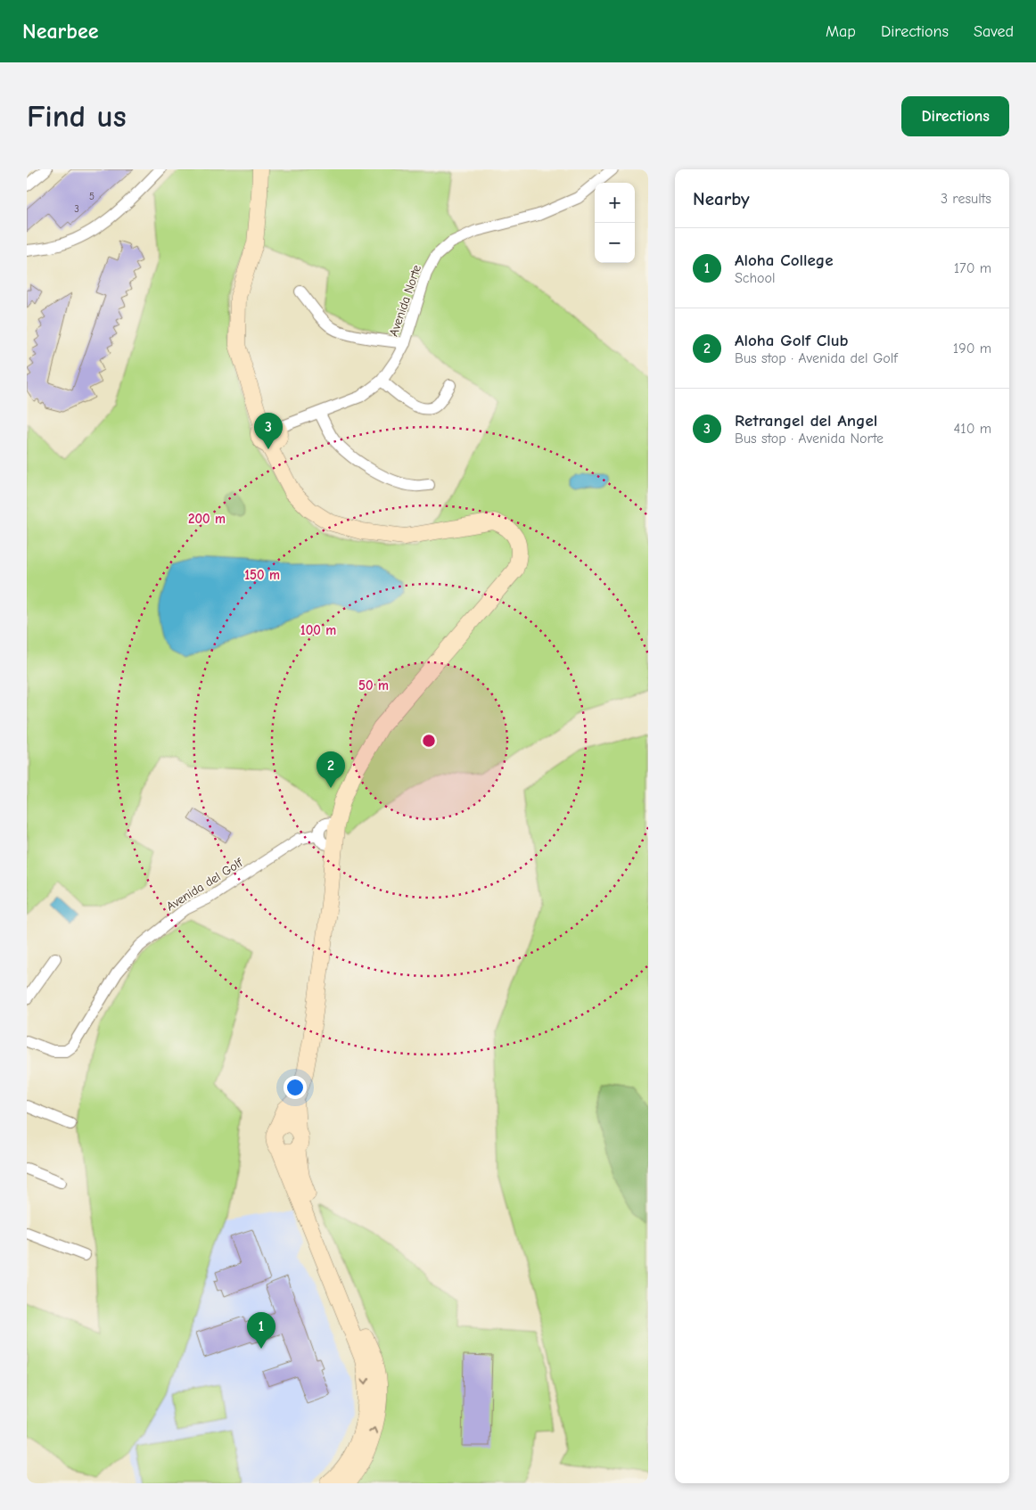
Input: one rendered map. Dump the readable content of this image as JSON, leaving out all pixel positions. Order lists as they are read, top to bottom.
{
  "streets": {
    "street": ["Avenida Norte", "Avenida del Golf"]
  },
  "house_numbers": ["5", "3"],
  "page": {
    "header": "Nearbee",
    "nav": ["Map", "Directions", "Saved"],
    "buttons": "Directions",
    "title": "Find us",
    "heading": ["Nearby", "3 results"],
    "map_buttons": ["+", "−"],
    "list": [
      {
        "mark": "1",
        "name": "Aloha College",
        "note": "School",
        "value": "170 m"
      },
      {
        "mark": "2",
        "name": "Aloha Golf Club",
        "note": "Bus stop · Avenida del Golf",
        "value": "190 m"
      },
      {
        "mark": "3",
        "name": "Retrangel del Angel",
        "note": "Bus stop · Avenida Norte",
        "value": "410 m"
      }
    ],
    "pins": ["3", "2", "1"]
  },
  "rings": [
    "200 m",
    "150 m",
    "100 m",
    "50 m"
  ]
}
